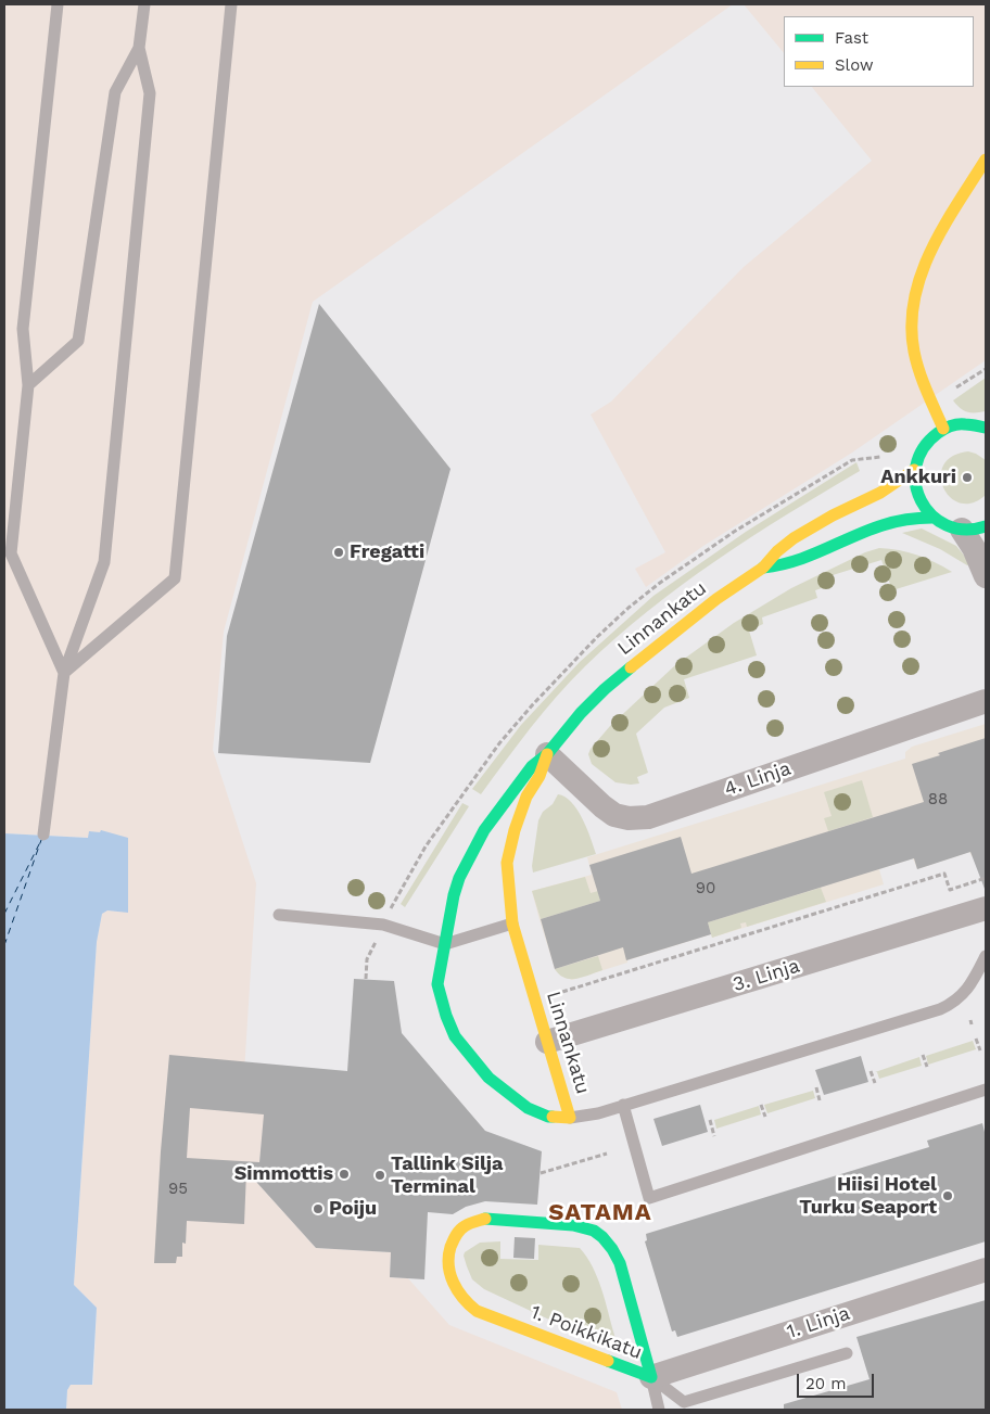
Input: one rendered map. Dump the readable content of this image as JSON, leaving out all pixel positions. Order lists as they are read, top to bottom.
{
  "streets": {
    "main road": ["Linnankatu", "1. Poikkikatu"],
    "street": ["4. Linja", "3. Linja", "1. Linja"]
  },
  "crossings": [
    ["Linnankatu", "4. Linja"],
    ["Linnankatu", "3. Linja"],
    ["1. Linja", "1. Poikkikatu"]
  ],
  "districts": ["SATAMA"],
  "places": [
    "Ankkuri",
    "Fregatti",
    "Simmottis",
    "Tallink Silja Terminal",
    "Hiisi Hotel Turku Seaport",
    "Poiju"
  ],
  "house_numbers": ["88", "90", "95"],
  "legend": ["Fast", "Slow"],
  "scale_bar": "20 m"
}
